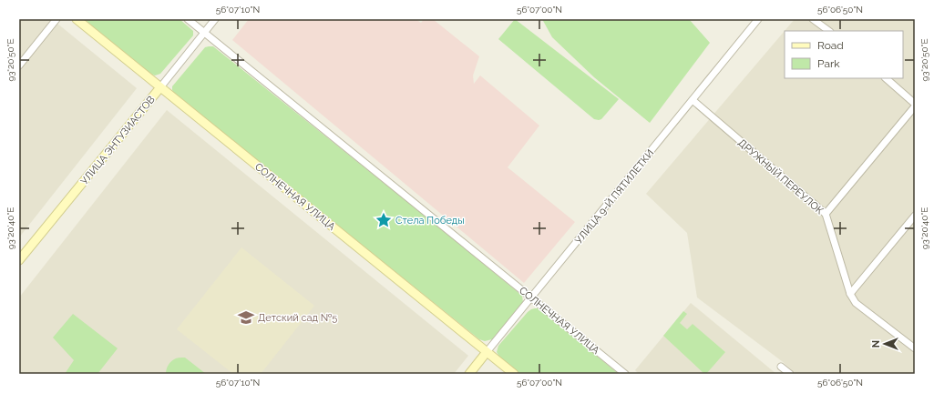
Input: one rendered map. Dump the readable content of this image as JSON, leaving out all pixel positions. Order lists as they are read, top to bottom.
{
  "streets": {
    "street": [
      "УЛИЦА ЭНТУЗИАСТОВ",
      "ДРУЖНЫЙ ПЕРЕУЛОК",
      "СОЛНЕЧНАЯ УЛИЦА",
      "УЛИЦА 9-Й ПЯТИЛЕТКИ"
    ]
  },
  "crossings": [
    ["УЛИЦА ЭНТУЗИАСТОВ", "СОЛНЕЧНАЯ УЛИЦА"],
    ["ДРУЖНЫЙ ПЕРЕУЛОК", "УЛИЦА 9-Й ПЯТИЛЕТКИ"],
    ["СОЛНЕЧНАЯ УЛИЦА", "УЛИЦА 9-Й ПЯТИЛЕТКИ"]
  ],
  "places": {
    "place": ["Стела Победы"],
    "school or university": ["Детский сад №5"]
  },
  "legend": ["Road", "Park"],
  "north": "left",
  "coordinates": [
    "56°07'10\"N",
    "56°07'00\"N",
    "56°06'50\"N",
    "93°20'50\"E",
    "93°20'40\"E"
  ]
}
